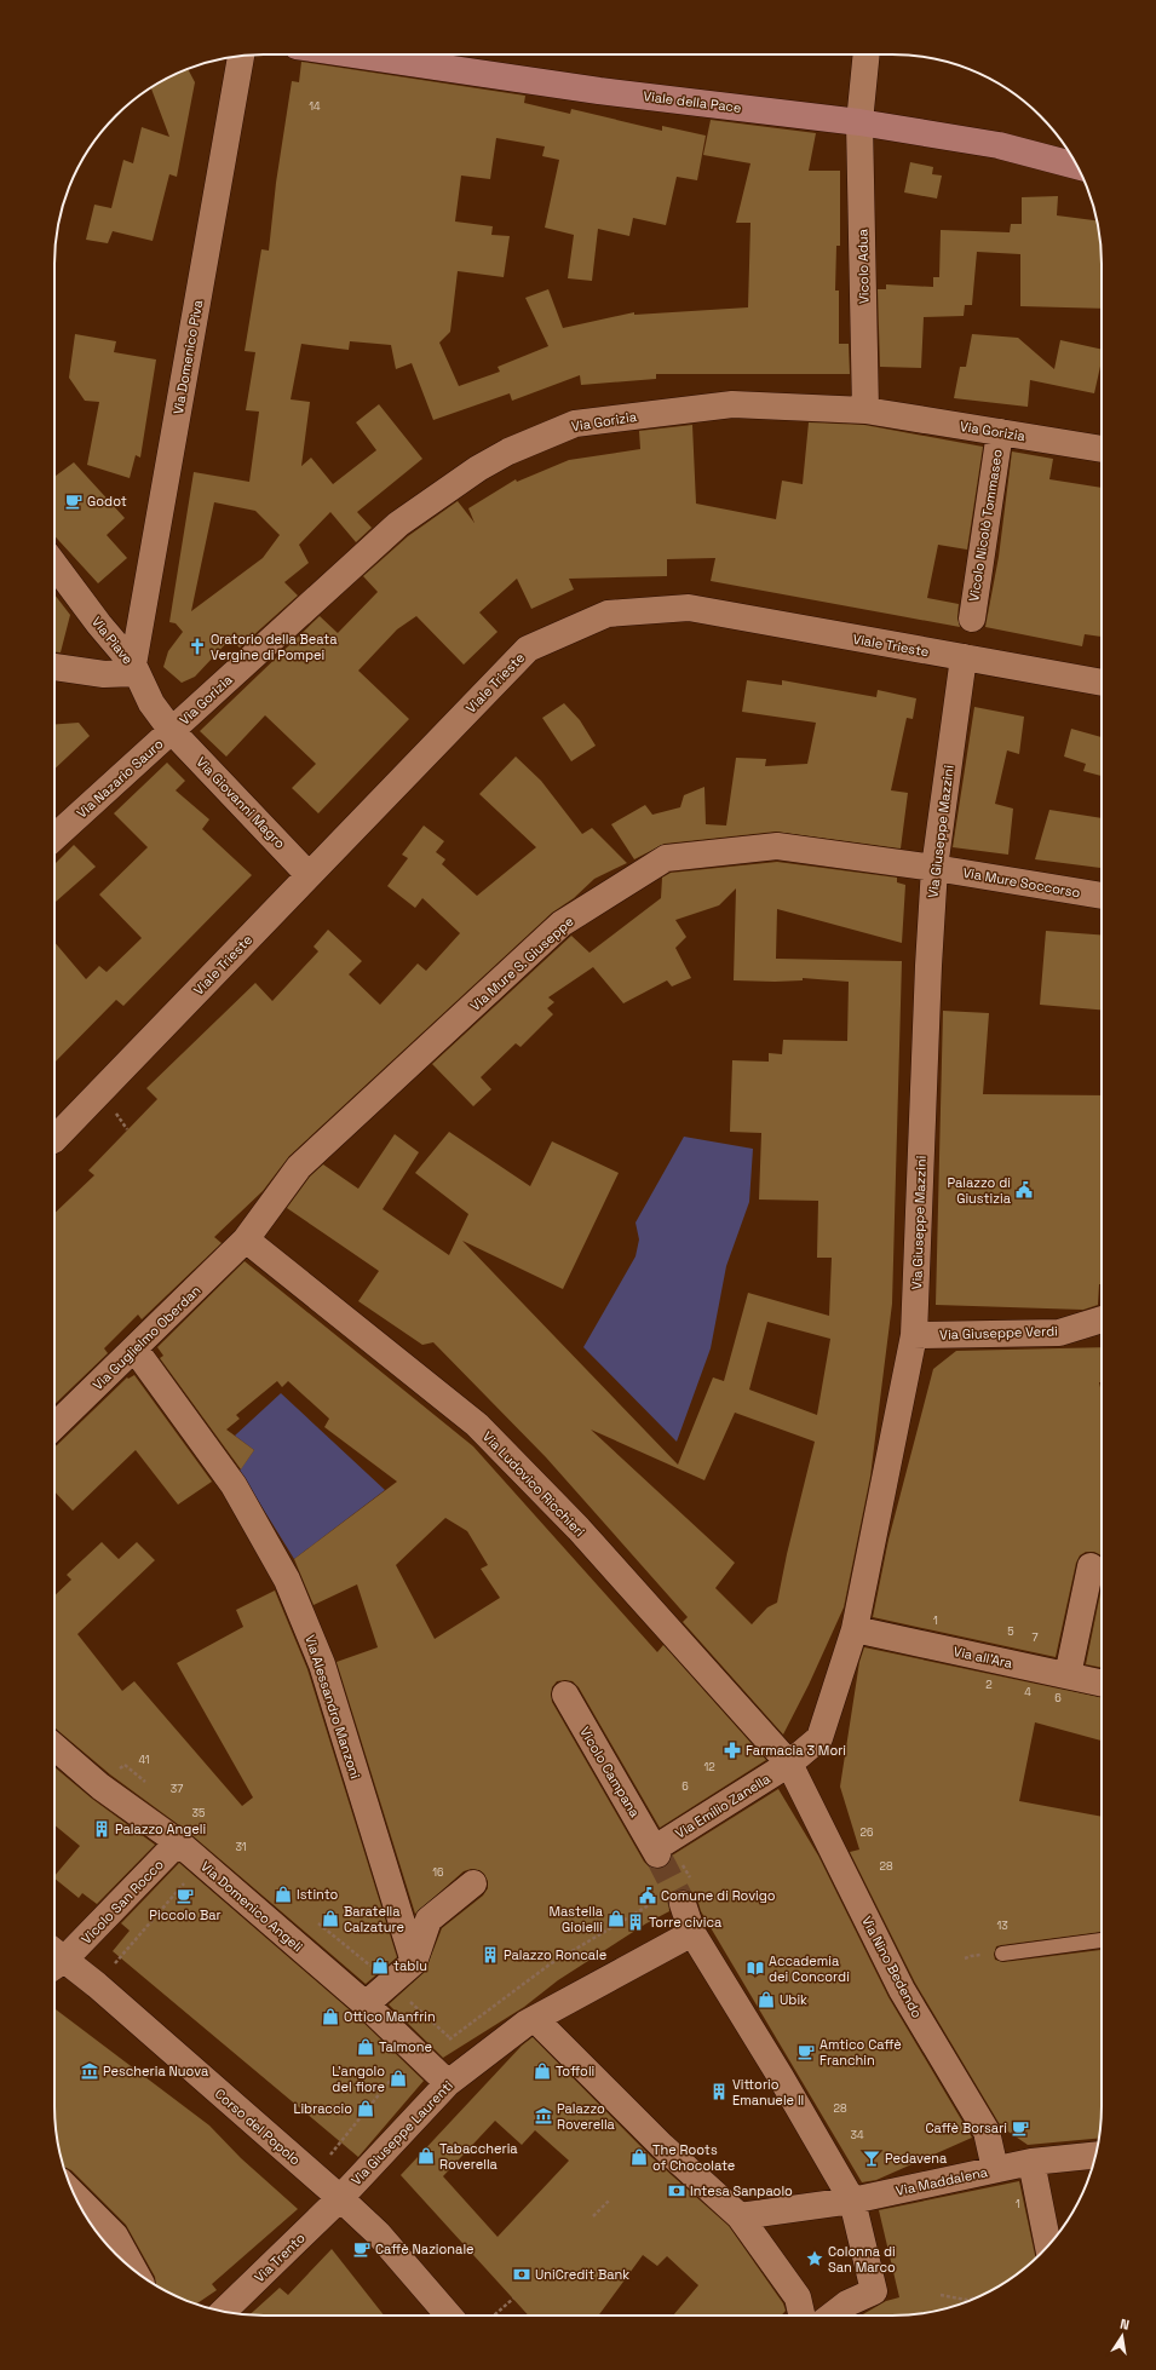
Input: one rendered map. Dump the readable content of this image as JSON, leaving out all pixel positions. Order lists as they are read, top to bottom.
{
  "streets": {
    "street": [
      "Viale della Pace",
      "Vicolo Adua",
      "Via Domenico Piva",
      "Via Gorizia",
      "Vicolo Nicolò Tommaseo",
      "Via Piave",
      "Viale Trieste",
      "Via Nazario Sauro",
      "Via Giovanni Magro",
      "Via Giuseppe Mazzini",
      "Via Mure Soccorso",
      "Via Mure S. Giuseppe",
      "Via Giuseppe Verdi",
      "Via Guglielmo Oberdan",
      "Via Ludovico Ricchieri",
      "Via all'Ara",
      "Via Alessandro Manzoni",
      "Vicolo Campana",
      "Via Emilio Zanella",
      "Vicolo San Rocco",
      "Via Domenico Angeli",
      "Via Nino Bedendo",
      "Corso del Popolo",
      "Via Giuseppe Laurenti",
      "Via Maddalena",
      "Via Trento"
    ]
  },
  "crossings": [
    ["Viale della Pace", "Vicolo Adua"],
    ["Vicolo Adua", "Via Gorizia"],
    ["Via Domenico Piva", "Via Piave"],
    ["Via Gorizia", "Vicolo Nicolò Tommaseo"],
    ["Via Gorizia", "Via Piave"],
    ["Via Gorizia", "Via Nazario Sauro"],
    ["Via Gorizia", "Via Giovanni Magro"],
    ["Via Piave", "Via Nazario Sauro"],
    ["Via Piave", "Via Giovanni Magro"],
    ["Viale Trieste", "Via Giovanni Magro"],
    ["Viale Trieste", "Via Giuseppe Mazzini"],
    ["Via Nazario Sauro", "Via Giovanni Magro"],
    ["Via Giuseppe Mazzini", "Via Mure Soccorso"],
    ["Via Giuseppe Mazzini", "Via Mure S. Giuseppe"],
    ["Via Giuseppe Mazzini", "Via Giuseppe Verdi"],
    ["Via Giuseppe Mazzini", "Via Ludovico Ricchieri"],
    ["Via Giuseppe Mazzini", "Via all'Ara"],
    ["Via Giuseppe Mazzini", "Via Emilio Zanella"],
    ["Via Giuseppe Mazzini", "Via Nino Bedendo"],
    ["Via Mure Soccorso", "Via Mure S. Giuseppe"],
    ["Via Mure S. Giuseppe", "Via Guglielmo Oberdan"],
    ["Via Mure S. Giuseppe", "Via Ludovico Ricchieri"],
    ["Via Guglielmo Oberdan", "Via Ludovico Ricchieri"],
    ["Via Guglielmo Oberdan", "Via Alessandro Manzoni"],
    ["Via Ludovico Ricchieri", "Via Emilio Zanella"],
    ["Via Ludovico Ricchieri", "Via Nino Bedendo"],
    ["Vicolo Campana", "Via Emilio Zanella"],
    ["Via Emilio Zanella", "Via Nino Bedendo"],
    ["Vicolo San Rocco", "Via Domenico Angeli"],
    ["Via Domenico Angeli", "Via Giuseppe Laurenti"],
    ["Via Nino Bedendo", "Via Maddalena"],
    ["Corso del Popolo", "Via Giuseppe Laurenti"],
    ["Corso del Popolo", "Via Trento"],
    ["Via Giuseppe Laurenti", "Via Trento"]
  ],
  "places": {
    "cafe": [
      "Godot",
      "Piccolo Bar",
      "Amtico Caffè Franchin",
      "Caffè Borsari",
      "Caffè Nazionale"
    ],
    "church": ["Oratorio della Beata Vergine di Pompei"],
    "public building": ["Palazzo di Giustizia", "Comune di Rovigo"],
    "pharmacy": ["Farmacia 3 Mori"],
    "building": [
      "Palazzo Angeli",
      "Torre civica",
      "Palazzo Roncale",
      "Vittorio Emanuele II"
    ],
    "shop": [
      "Istinto",
      "Baratella Calzature",
      "Mastella Gioielli",
      "tablu",
      "Ubik",
      "Ottico Manfrin",
      "Talmone",
      "Toffoli",
      "L'angolo del fiore",
      "Libraccio",
      "Tabaccheria Roverella",
      "The Roots of Chocolate"
    ],
    "library": ["Accademia dei Concordi"],
    "museum": ["Pescheria Nuova", "Palazzo Roverella"],
    "bar": ["Pedavena"],
    "bank": ["Intesa Sanpaolo", "UniCredit Bank"],
    "place": ["Colonna di San Marco"]
  },
  "house_numbers": [
    "14",
    "1",
    "5",
    "7",
    "2",
    "4",
    "6",
    "41",
    "12",
    "6",
    "37",
    "35",
    "26",
    "31",
    "28",
    "16",
    "13",
    "28",
    "34",
    "1"
  ],
  "north": "top"
}
